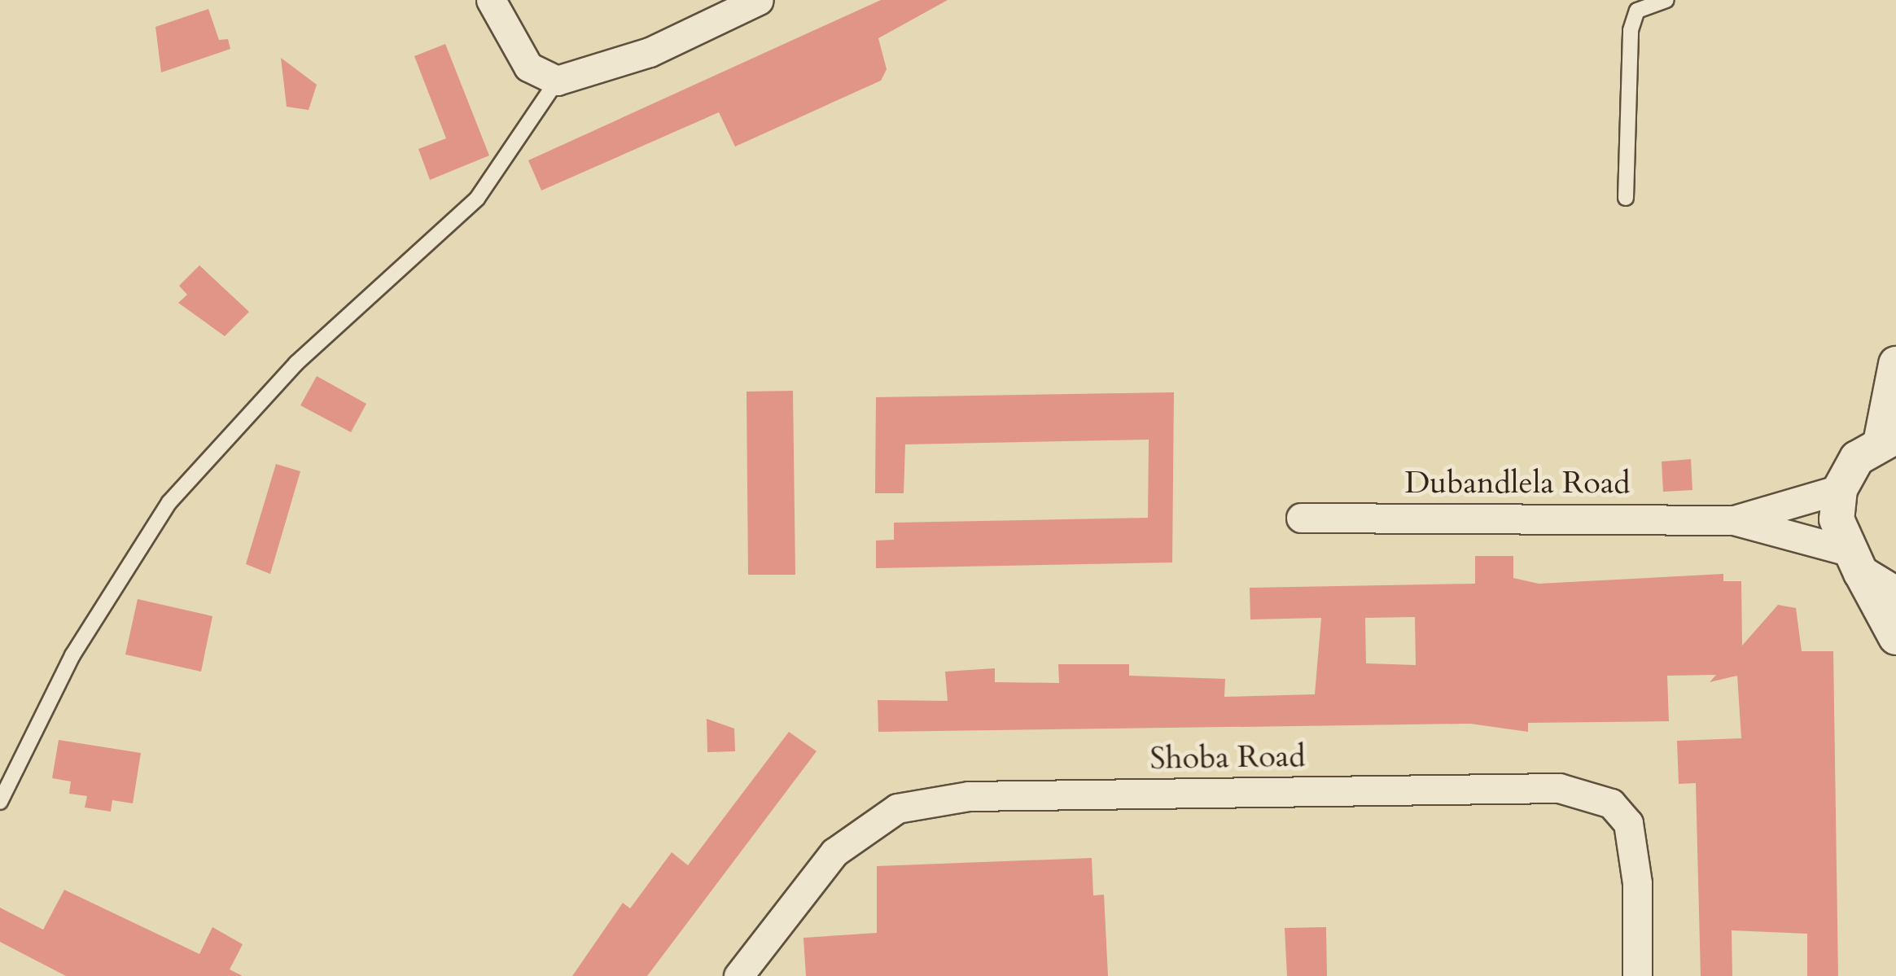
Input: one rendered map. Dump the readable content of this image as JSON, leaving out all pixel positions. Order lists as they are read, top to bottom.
{
  "streets": {
    "street": ["Dubandlela Road", "Shoba Road"]
  }
}
